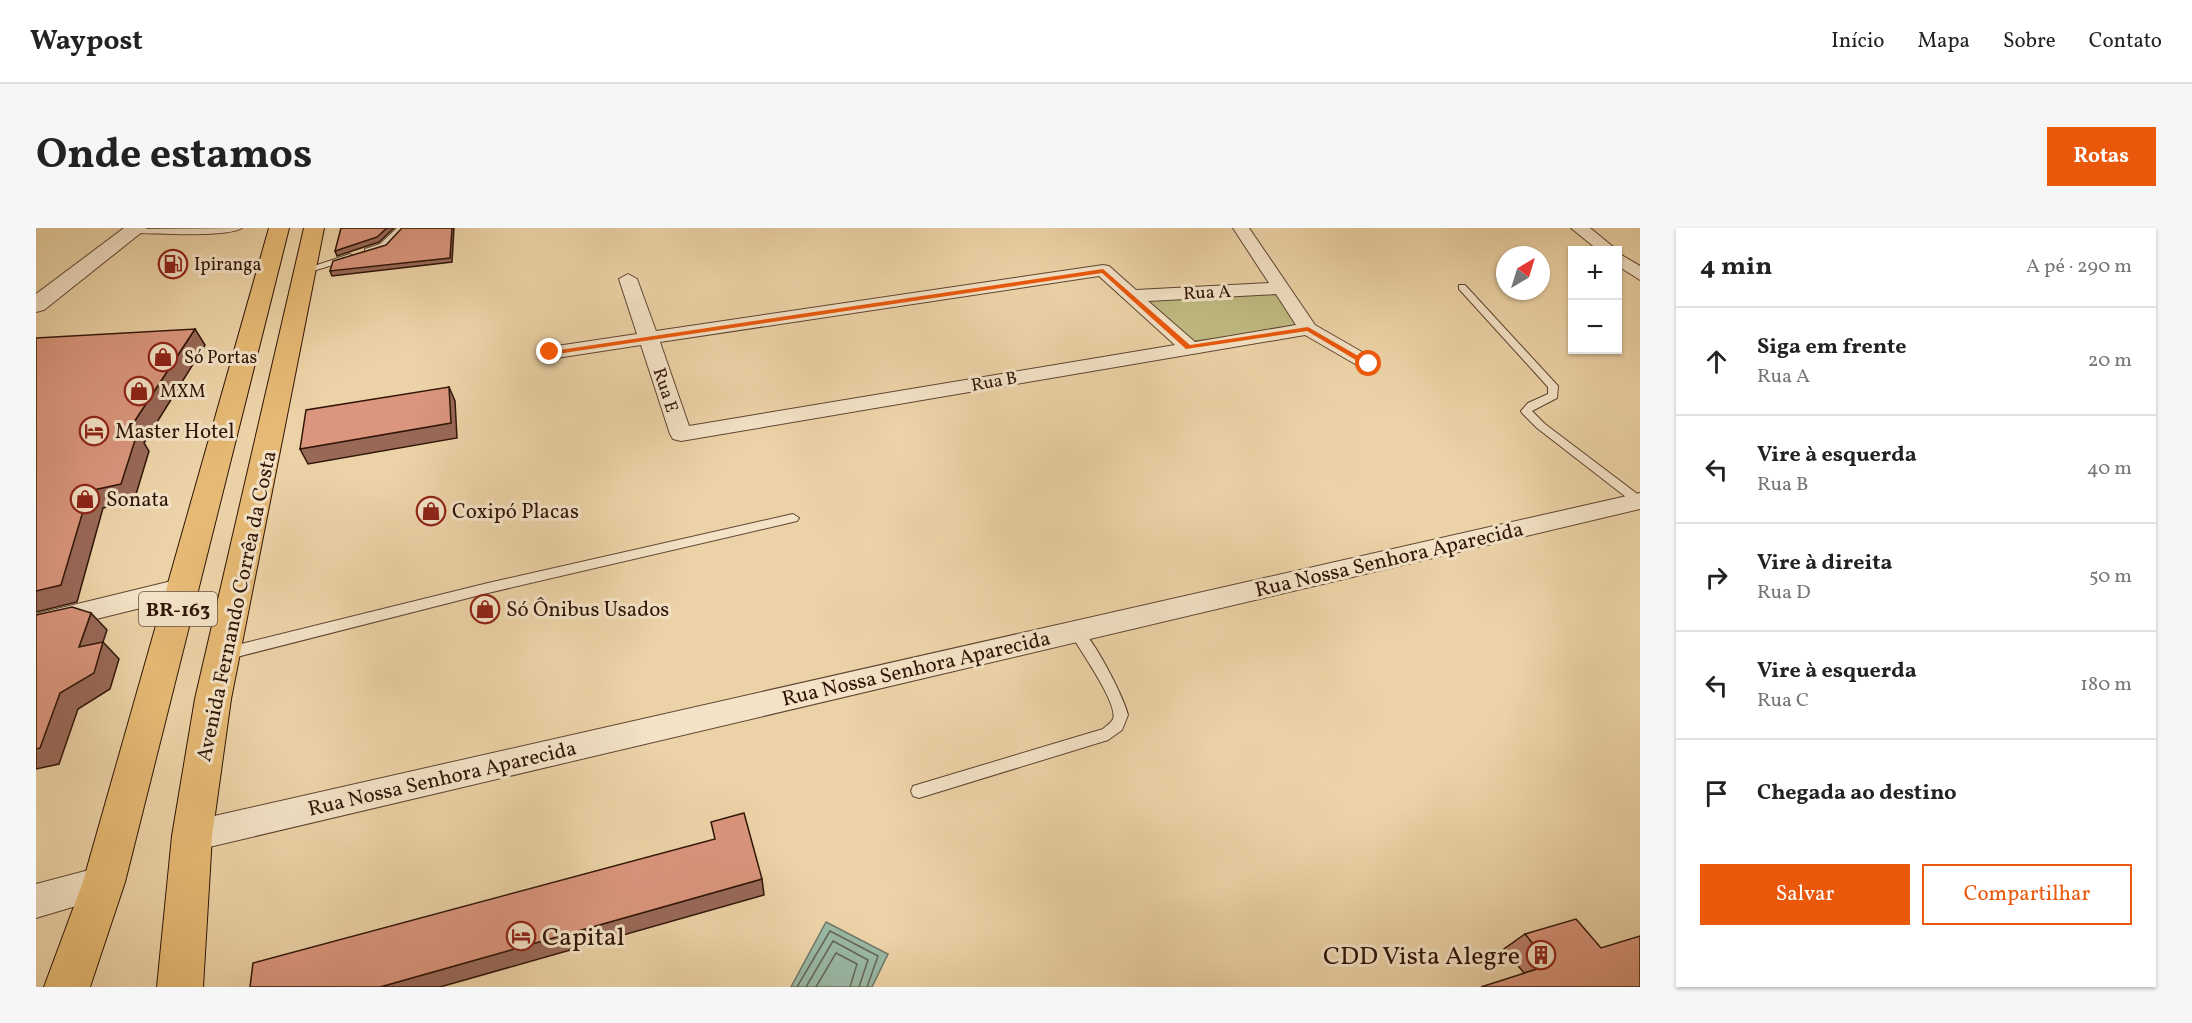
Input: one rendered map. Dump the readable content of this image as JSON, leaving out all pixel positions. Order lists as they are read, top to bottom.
{
  "streets": {
    "highway": ["Avenida Fernando Corrêa da Costa", "BR-163"],
    "street": [
      "Rua A",
      "Rua B",
      "Rua E",
      "Rua Nossa Senhora Aparecida"
    ]
  },
  "crossings": [
    ["Rua B", "Rua E"],
    ["Rua Nossa Senhora Aparecida", "Avenida Fernando Corrêa da Costa"]
  ],
  "places": {
    "fuel station": ["Ipiranga"],
    "shop": [
      "Só Portas",
      "MXM",
      "Sonata",
      "Coxipó Placas",
      "Só Ônibus Usados"
    ],
    "hotel": ["Master Hotel", "Capital"],
    "building": ["CDD Vista Alegre"]
  },
  "north": "top right",
  "page": {
    "header": "Waypost",
    "nav": [
      "Início",
      "Mapa",
      "Sobre",
      "Contato"
    ],
    "title": "Onde estamos",
    "buttons": [
      "Rotas",
      ["Salvar", "Compartilhar"]
    ],
    "heading": ["4 min", "A pé · 290 m"],
    "map_buttons": ["+", "−"],
    "list": [
      ["Siga em frente", "Rua A", "20 m"],
      ["Vire à esquerda", "Rua B", "40 m"],
      ["Vire à direita", "Rua D", "50 m"],
      ["Vire à esquerda", "Rua C", "180 m"],
      "Chegada ao destino"
    ]
  }
}
